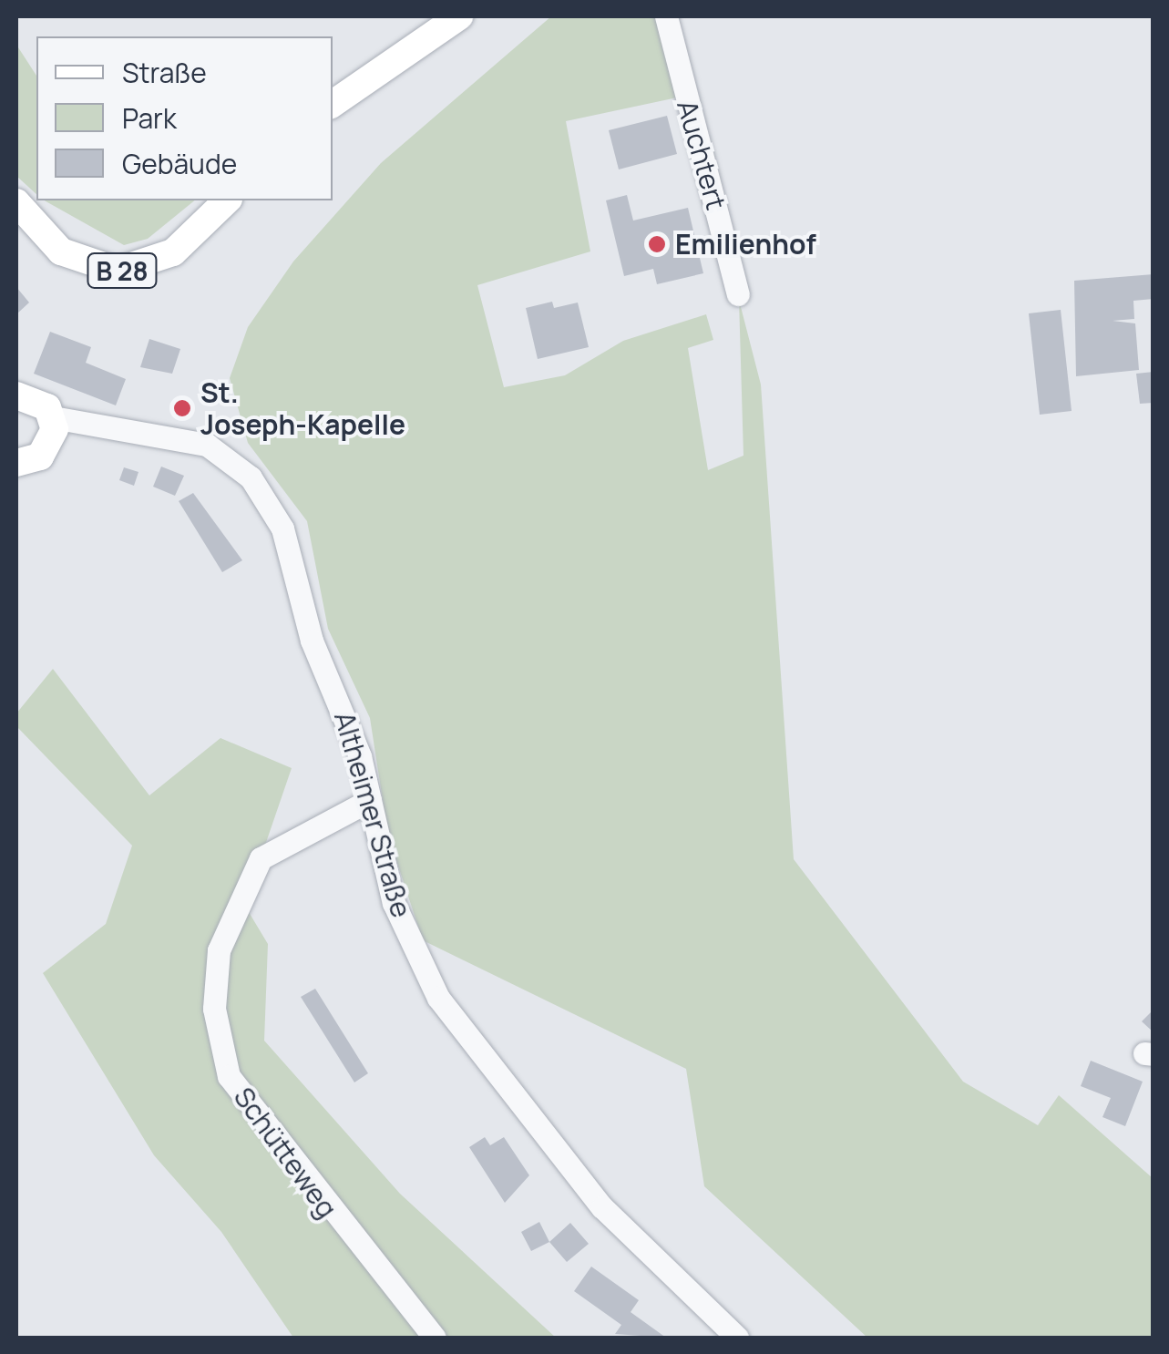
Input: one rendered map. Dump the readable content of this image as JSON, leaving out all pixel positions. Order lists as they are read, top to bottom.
{
  "streets": {
    "main road": ["B 28"],
    "street": ["Auchtert", "Altheimer Straße", "Schütteweg"]
  },
  "crossings": [
    ["Altheimer Straße", "Schütteweg"]
  ],
  "places": ["Emilienhof", "St. Joseph-Kapelle"],
  "legend": ["Straße", "Park", "Gebäude"]
}
